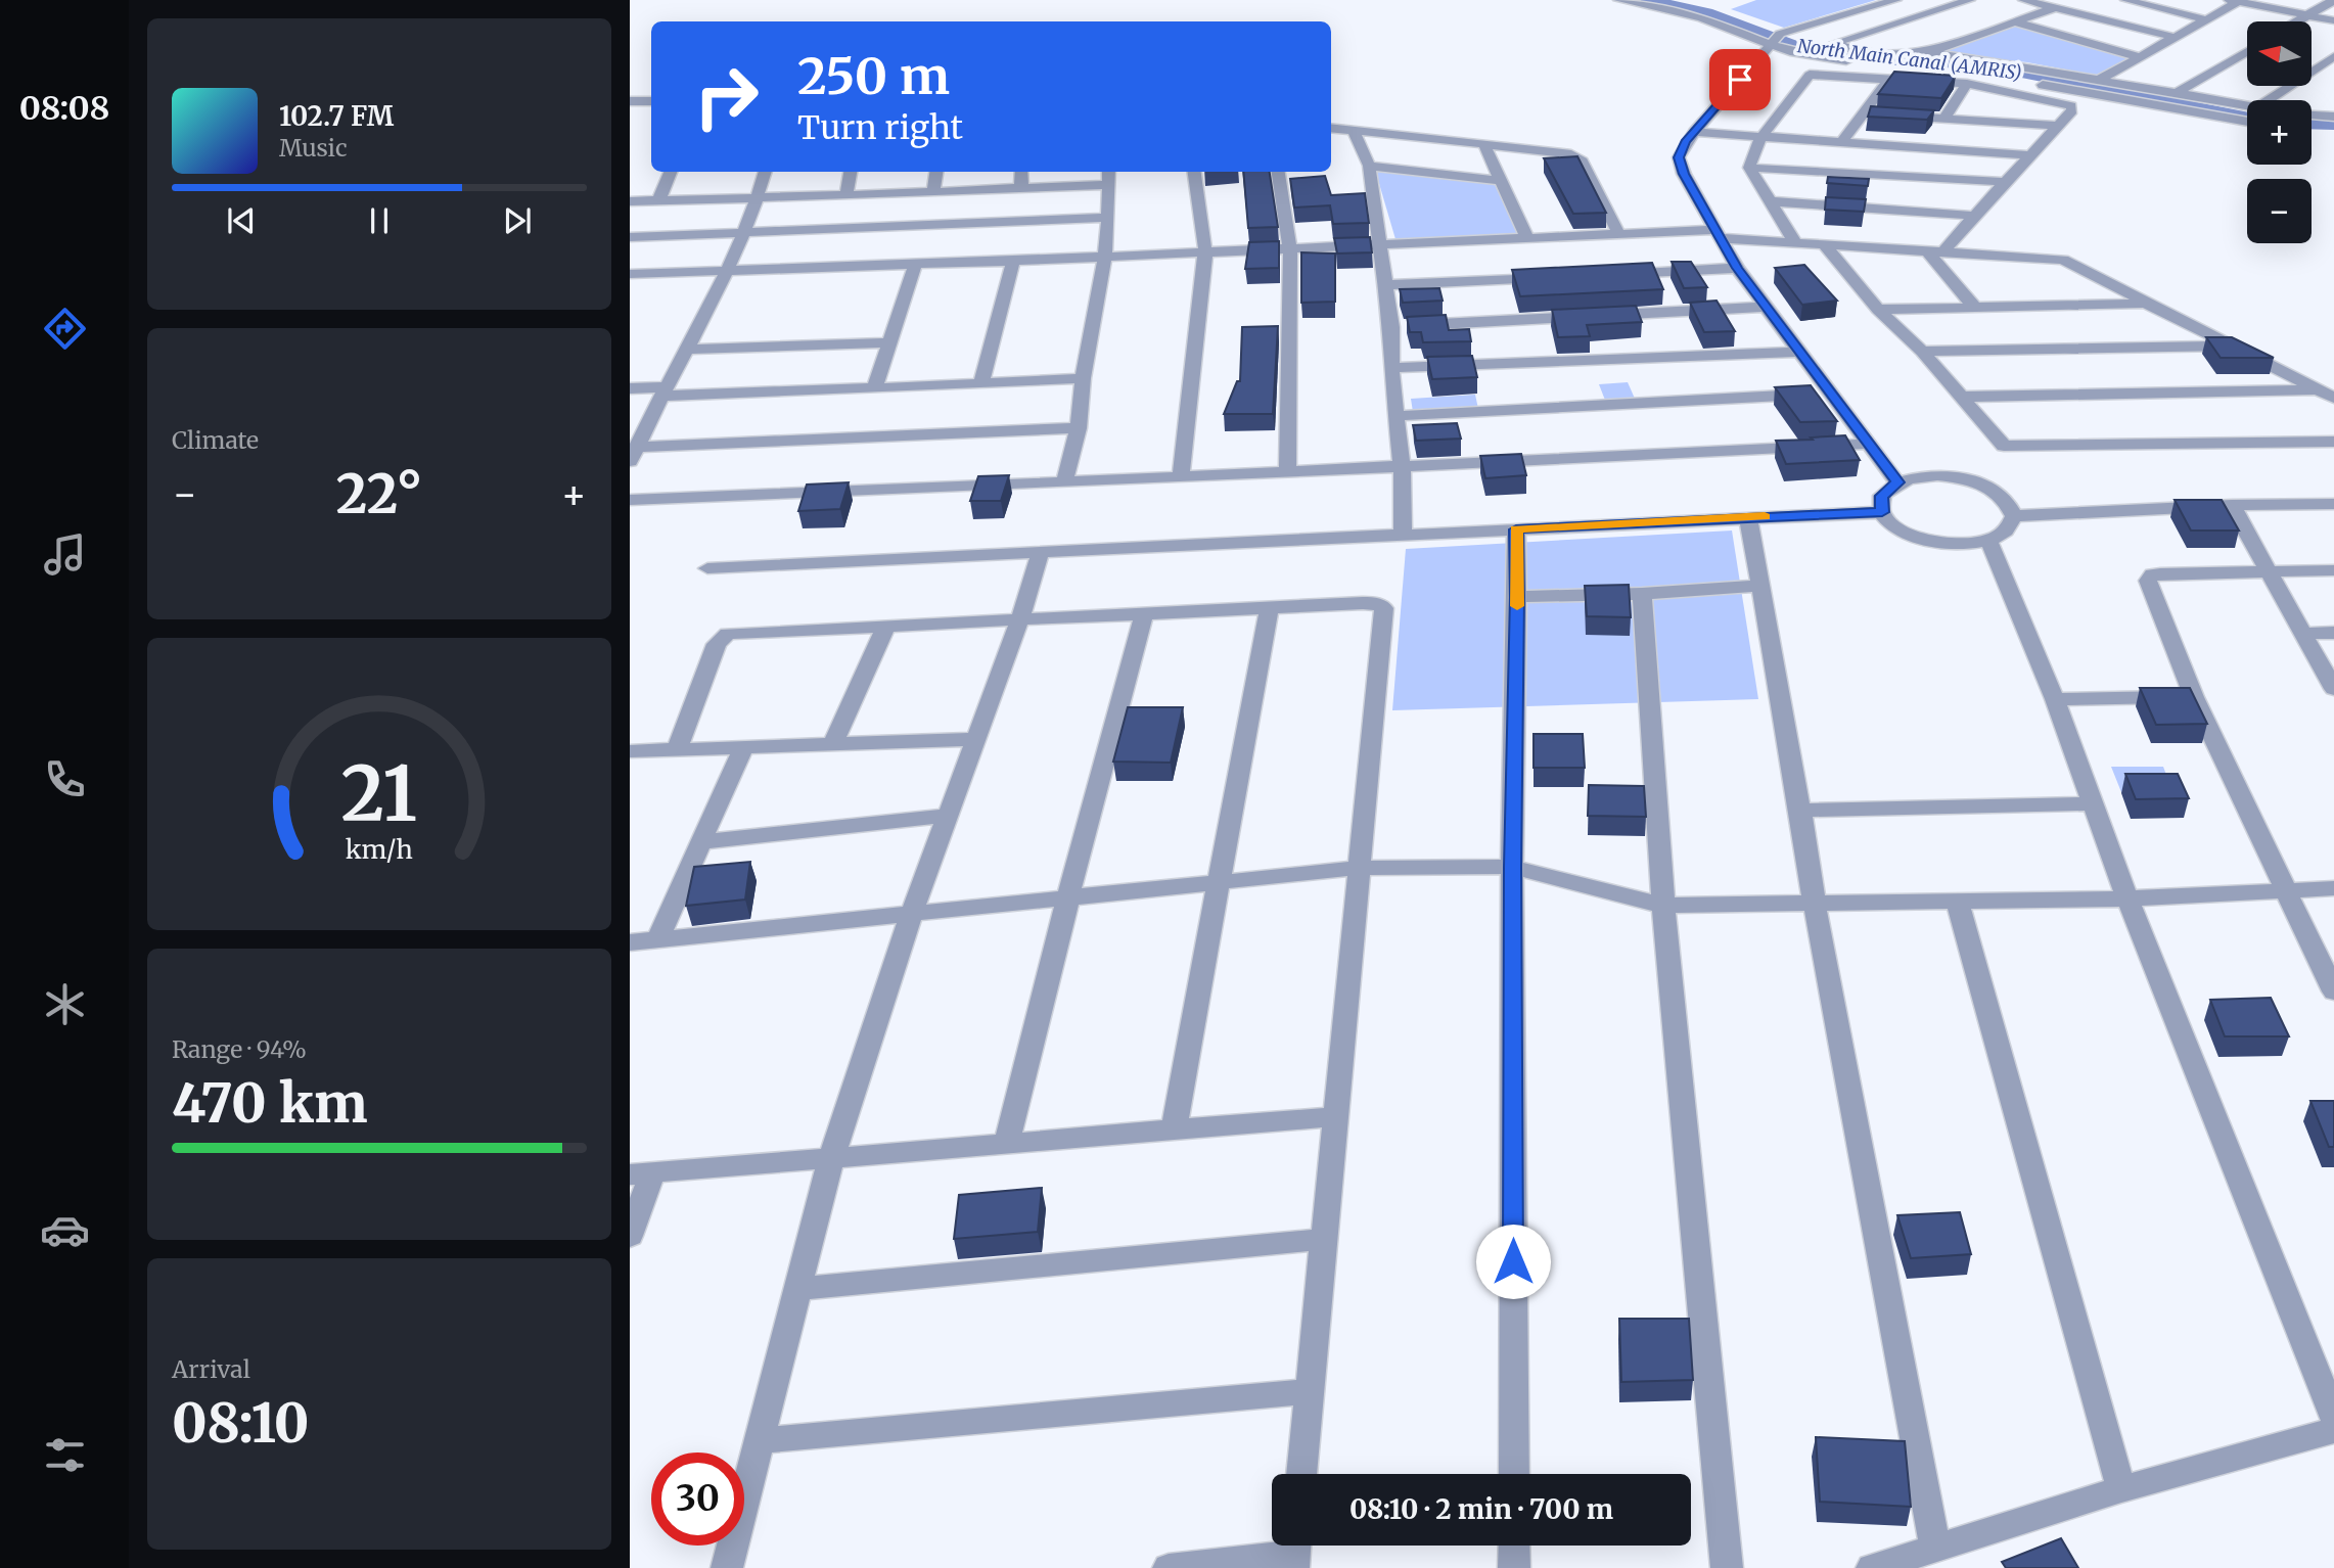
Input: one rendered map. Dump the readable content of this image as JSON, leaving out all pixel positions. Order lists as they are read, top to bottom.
{
  "water": ["North Main Canal (AMRIS)"],
  "north": "left",
  "page": {
    "tabs": "08:08",
    "map_buttons": ["+", "−"],
    "turn": ["250 m", "Turn right"],
    "song": ["102.7 FM", "Music"],
    "tile": [
      "Climate",
      ["Range · 94%", "470 km"],
      ["Arrival", "08:10"]
    ],
    "heat": ["−", "22°", "+"],
    "limit": "30",
    "trip": "08:10 · 2 min · 700 m",
    "gauge": ["21", "km/h"]
  }
}
